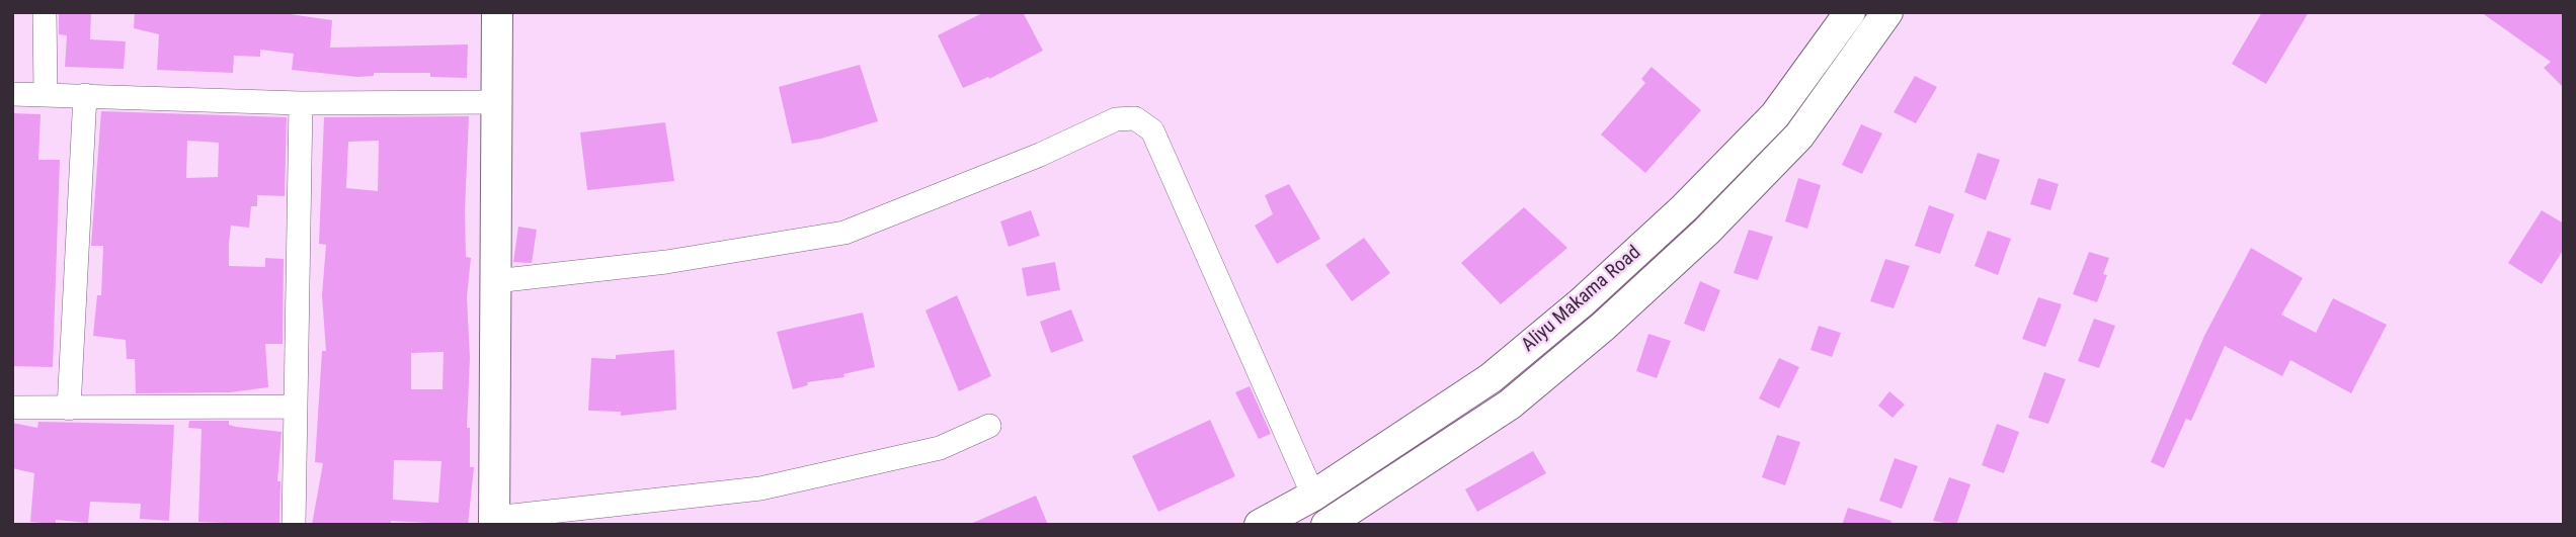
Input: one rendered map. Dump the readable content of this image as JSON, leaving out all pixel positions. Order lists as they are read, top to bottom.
{
  "streets": {
    "street": ["Aliyu Makama Road"]
  }
}
